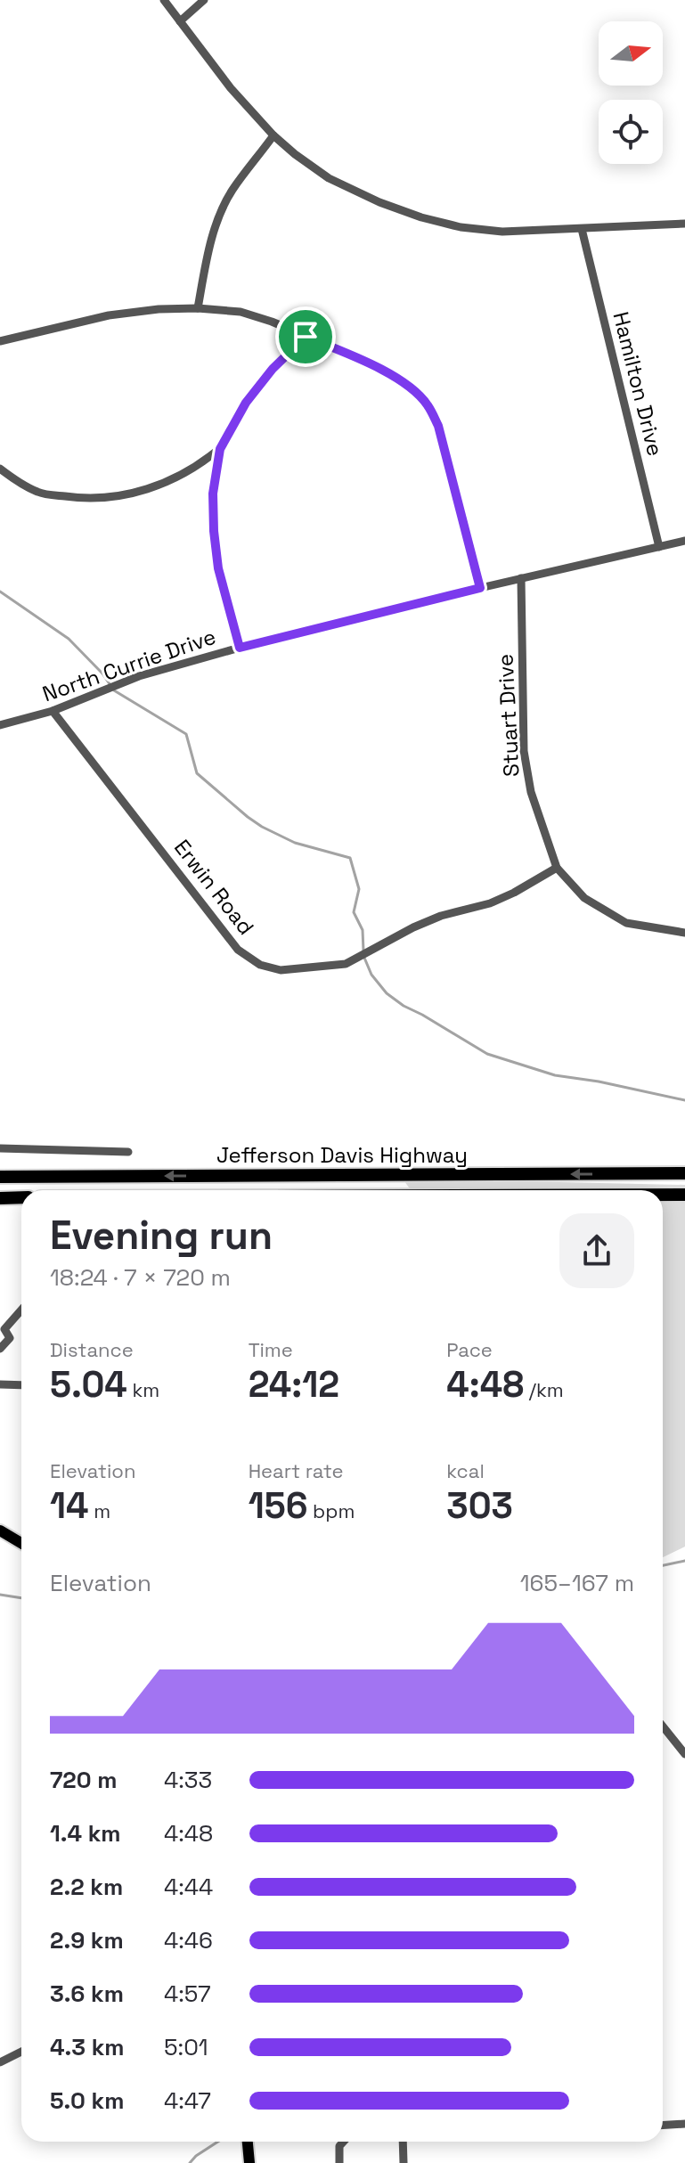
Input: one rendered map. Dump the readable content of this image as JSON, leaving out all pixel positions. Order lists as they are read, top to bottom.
{
  "streets": {
    "highway": ["Jefferson Davis Highway"],
    "street": [
      "Hamilton Drive",
      "North Currie Drive",
      "Stuart Drive",
      "Erwin Road"
    ]
  },
  "crossings": [
    ["Hamilton Drive", "North Currie Drive"],
    ["North Currie Drive", "Stuart Drive"],
    ["North Currie Drive", "Erwin Road"],
    ["Stuart Drive", "Erwin Road"]
  ],
  "one_way": ["Jefferson Davis Highway"],
  "north": "right",
  "page": {
    "heading": ["Evening run", "18:24 · 7 × 720 m"],
    "stats": [
      ["Distance", "5.04 km"],
      ["Time", "24:12"],
      ["Pace", "4:48 /km"],
      ["Elevation", "14 m"],
      ["Heart rate", "156 bpm"],
      ["kcal", "303"]
    ],
    "chart": ["Elevation", "165–167 m"],
    "list": [
      {
        "name": "720 m",
        "note": "4:33"
      },
      {
        "name": "1.4 km",
        "note": "4:48"
      },
      {
        "name": "2.2 km",
        "note": "4:44"
      },
      {
        "name": "2.9 km",
        "note": "4:46"
      },
      {
        "name": "3.6 km",
        "note": "4:57"
      },
      {
        "name": "4.3 km",
        "note": "5:01"
      },
      {
        "name": "5.0 km",
        "note": "4:47"
      }
    ]
  }
}
